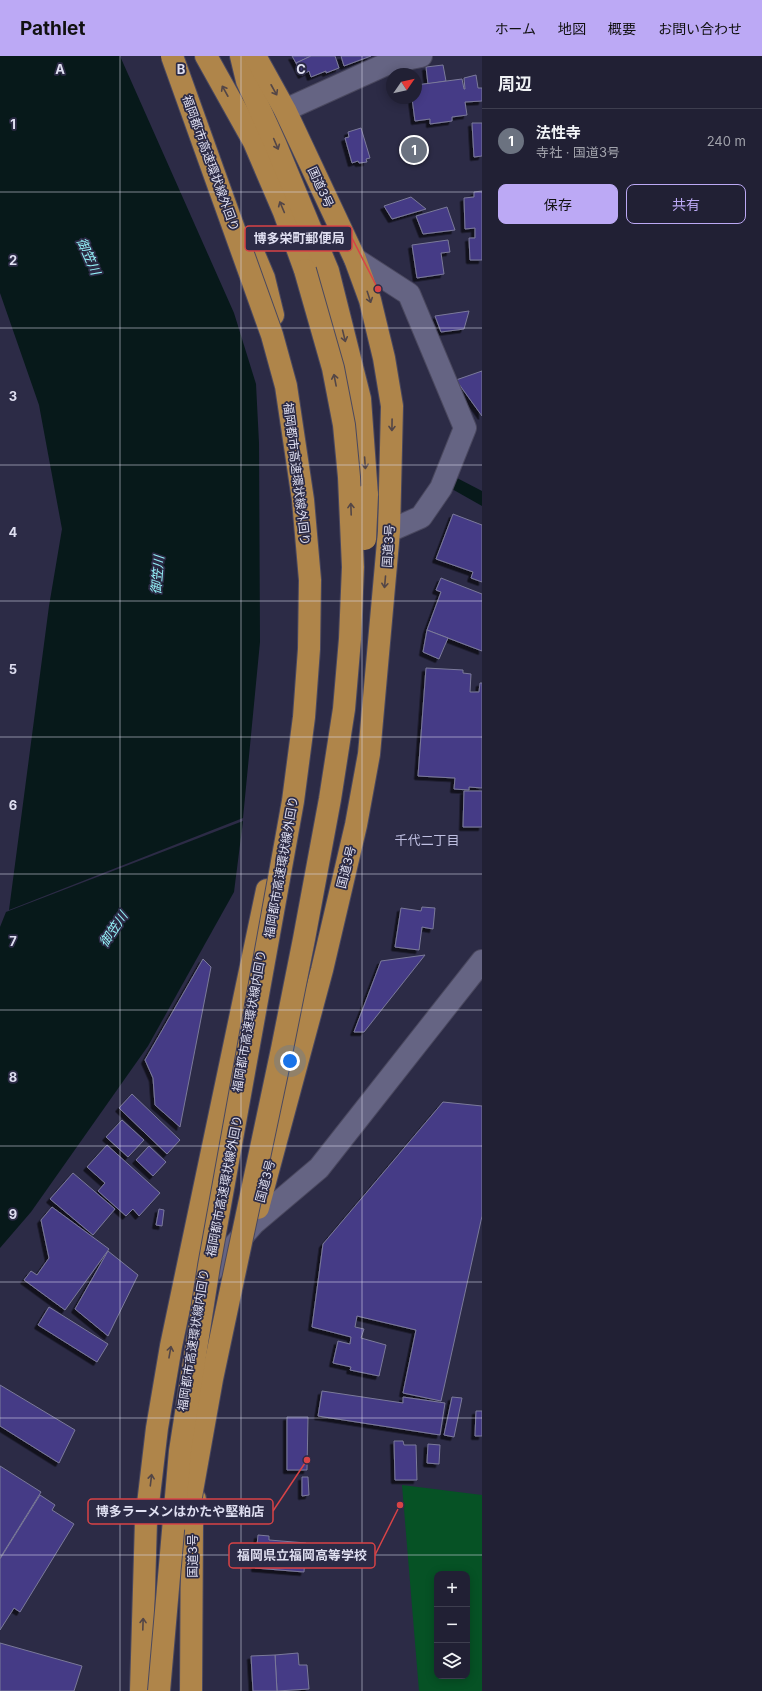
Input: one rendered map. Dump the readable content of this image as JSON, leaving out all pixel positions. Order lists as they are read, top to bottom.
{
  "streets": {
    "highway": ["福岡都市高速環状線外回り", "国道3号", "福岡都市高速環状線内回り"]
  },
  "crossings": [
    ["福岡都市高速環状線外回り", "福岡都市高速環状線内回り"]
  ],
  "districts": ["千代二丁目"],
  "water": ["御笠川"],
  "places": ["博多栄町郵便局", "博多ラーメンはかたや堅粕店", "福岡県立福岡高等学校"],
  "north": "top right",
  "page": {
    "header": "Pathlet",
    "nav": [
      "ホーム",
      "地図",
      "概要",
      "お問い合わせ"
    ],
    "heading": "周辺",
    "list": [
      {
        "mark": "1",
        "name": "法性寺",
        "note": "寺社 · 国道3号",
        "value": "240 m"
      }
    ],
    "pins": "1",
    "buttons": ["保存", "共有"],
    "map_buttons": ["+", "−"]
  },
  "grid": {
    "columns": ["A", "B", "C"],
    "rows": [
      "1",
      "2",
      "3",
      "4",
      "5",
      "6",
      "7",
      "8",
      "9"
    ]
  }
}
